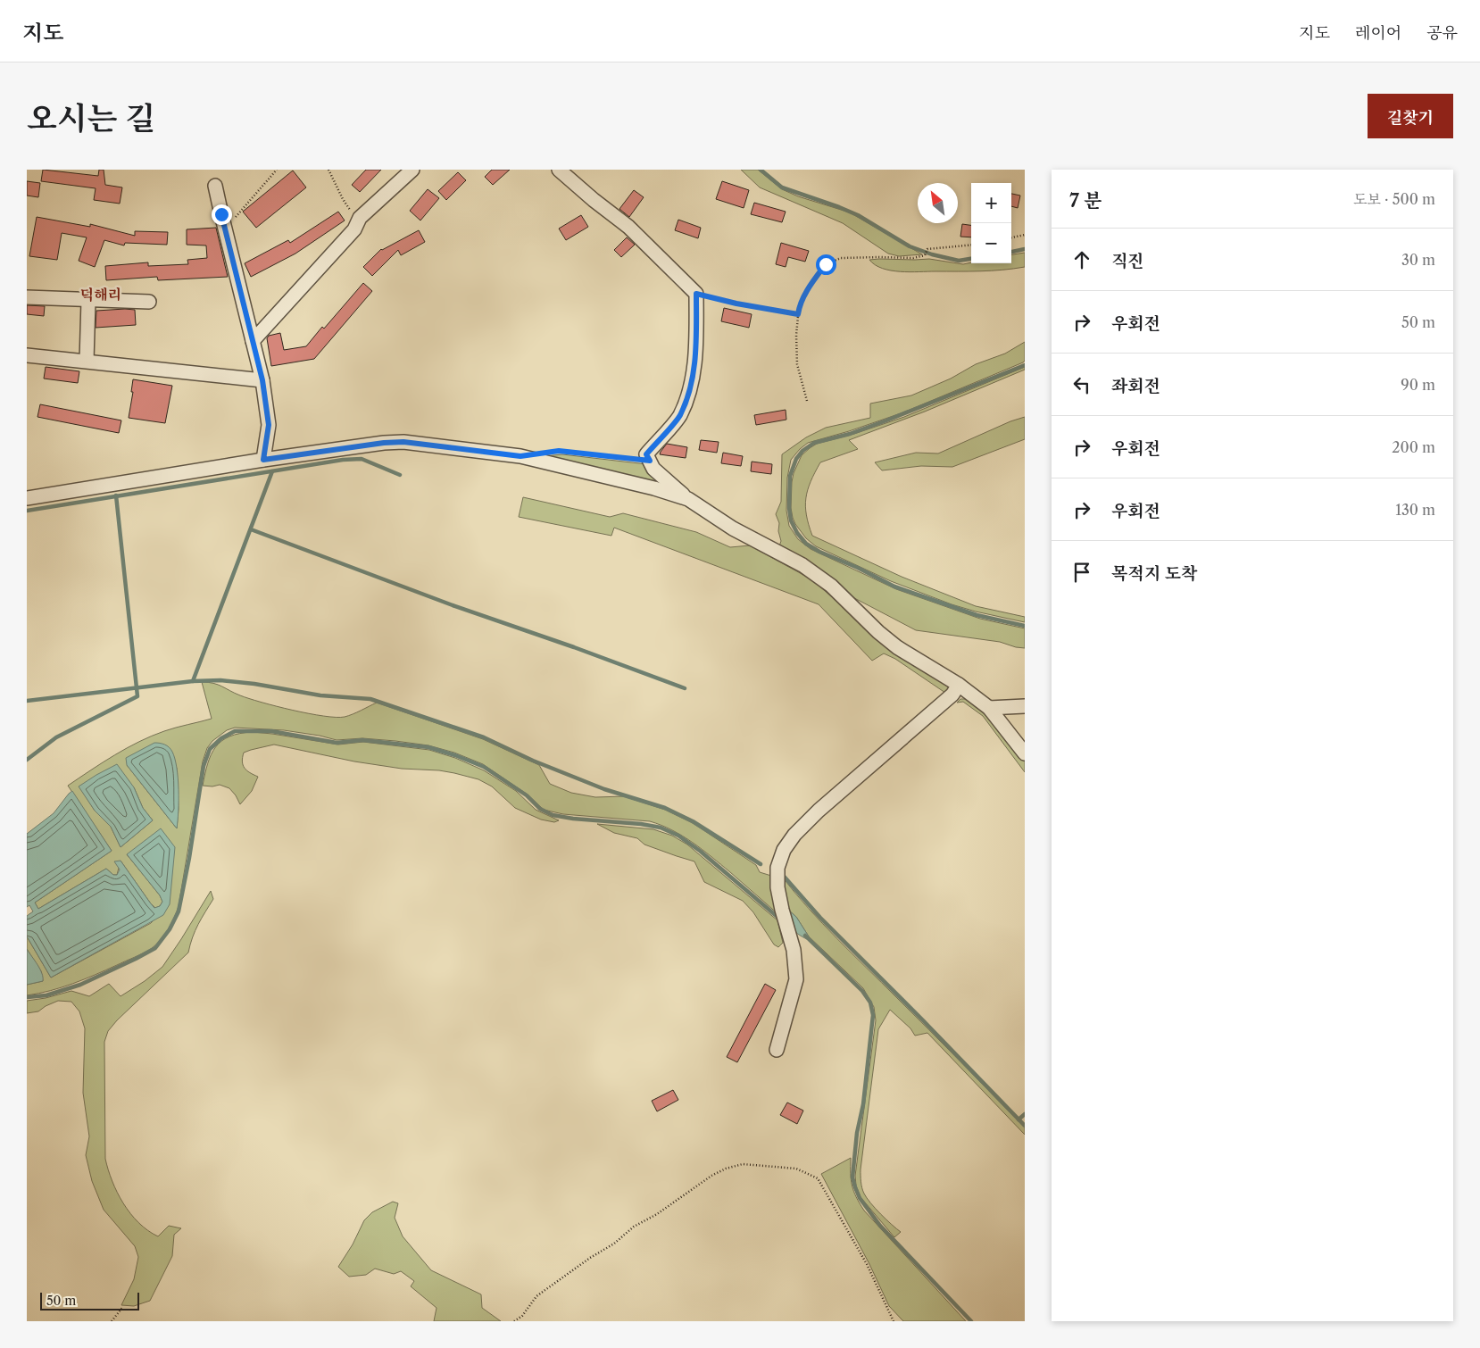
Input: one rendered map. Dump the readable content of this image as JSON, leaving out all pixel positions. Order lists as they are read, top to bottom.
{
  "districts": ["덕해리"],
  "scale_bar": "50 m",
  "north": "top left",
  "page": {
    "header": "지도",
    "nav": ["지도", "레이어", "공유"],
    "title": "오시는 길",
    "buttons": "길찾기",
    "heading": ["7 분", "도보 · 500 m"],
    "map_buttons": ["+", "−"],
    "list": [
      ["직진", "30 m"],
      ["우회전", "50 m"],
      ["좌회전", "90 m"],
      ["우회전", "200 m"],
      ["우회전", "130 m"],
      "목적지 도착"
    ],
    "scale": "50 m"
  }
}
